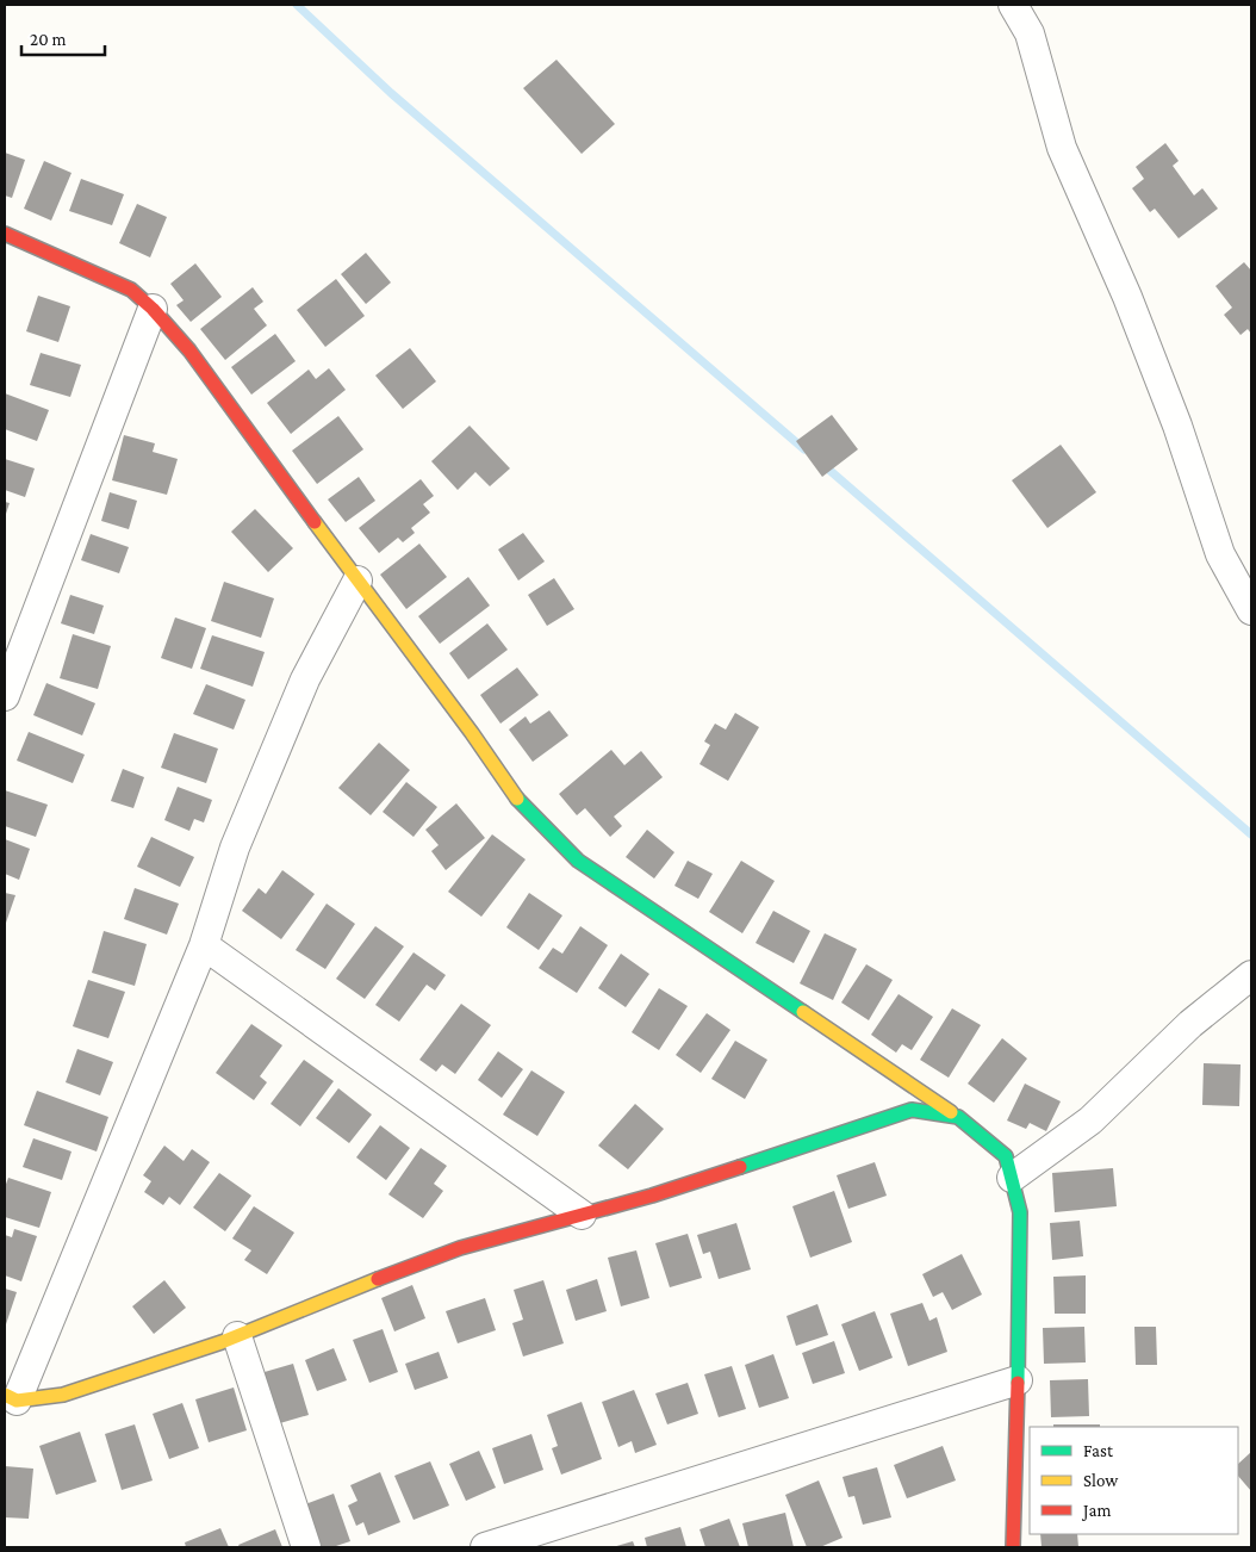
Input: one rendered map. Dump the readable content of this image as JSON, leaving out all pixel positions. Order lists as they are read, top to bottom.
{
  "legend": ["Fast", "Slow", "Jam"],
  "scale_bar": "20 m"
}
